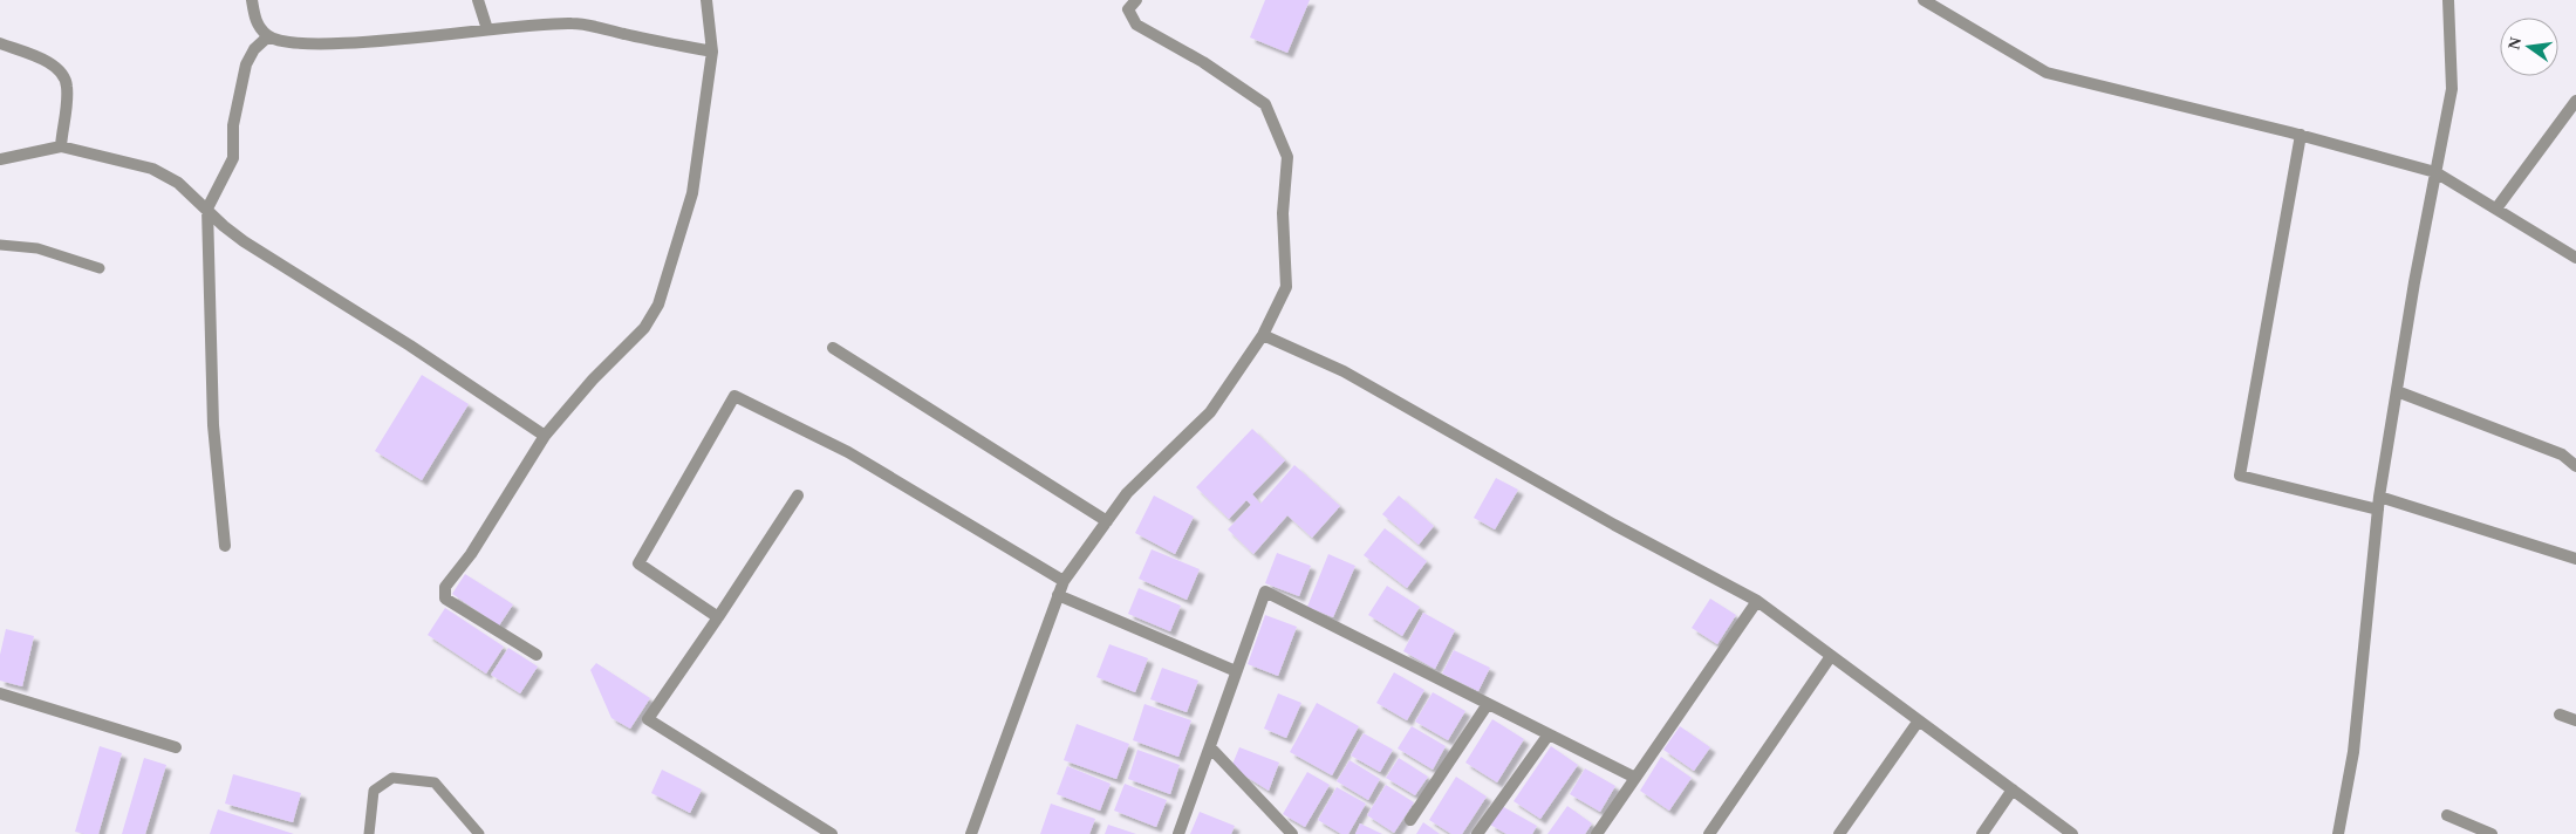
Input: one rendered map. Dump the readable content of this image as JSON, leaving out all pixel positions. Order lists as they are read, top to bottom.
{
  "north": "left"
}
